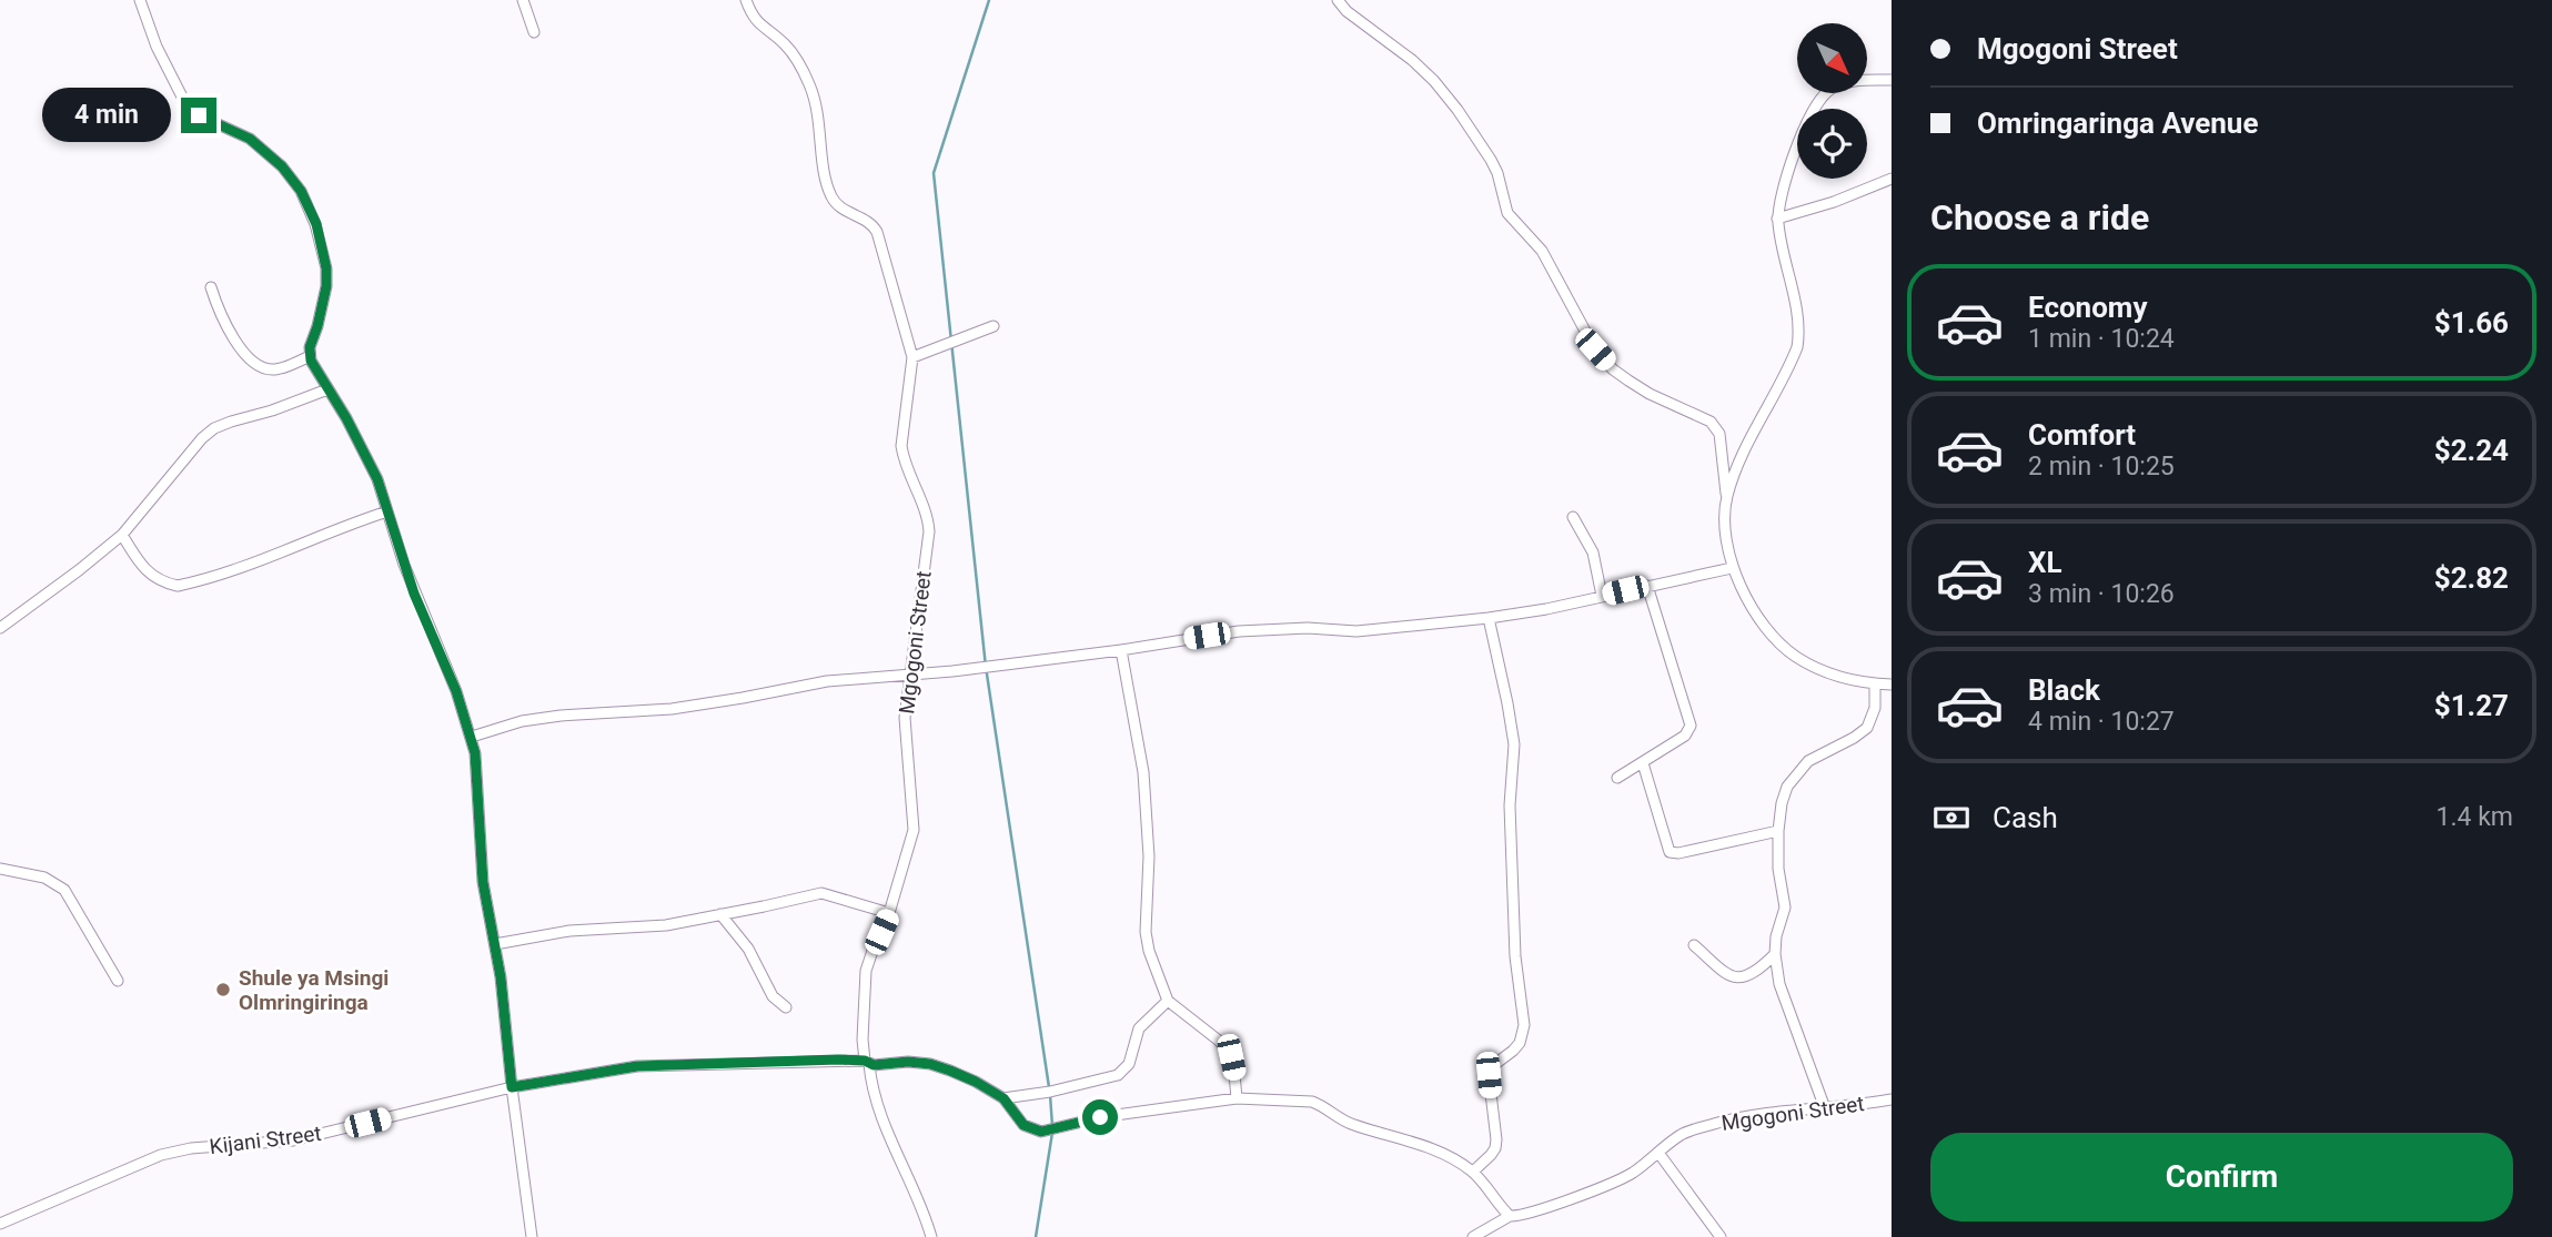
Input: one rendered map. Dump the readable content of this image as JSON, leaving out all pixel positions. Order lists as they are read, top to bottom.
{
  "streets": {
    "street": ["Mgogoni Street", "Kijani Street"]
  },
  "crossings": [
    ["Mgogoni Street", "Kijani Street"]
  ],
  "places": ["Shule ya Msingi Olmringiringa"],
  "north": "bottom right",
  "page": {
    "banner": ["Mgogoni Street", "Omringaringa Avenue"],
    "bubble": "4 min",
    "heading": "Choose a ride",
    "list": [
      {
        "name": "Economy",
        "note": "1 min · 10:24",
        "value": "$1.66"
      },
      {
        "name": "Comfort",
        "note": "2 min · 10:25",
        "value": "$2.24"
      },
      {
        "name": "XL",
        "note": "3 min · 10:26",
        "value": "$2.82"
      },
      {
        "name": "Black",
        "note": "4 min · 10:27",
        "value": "$1.27"
      }
    ],
    "pay": ["Cash", "1.4 km"],
    "buttons": "Confirm"
  }
}
